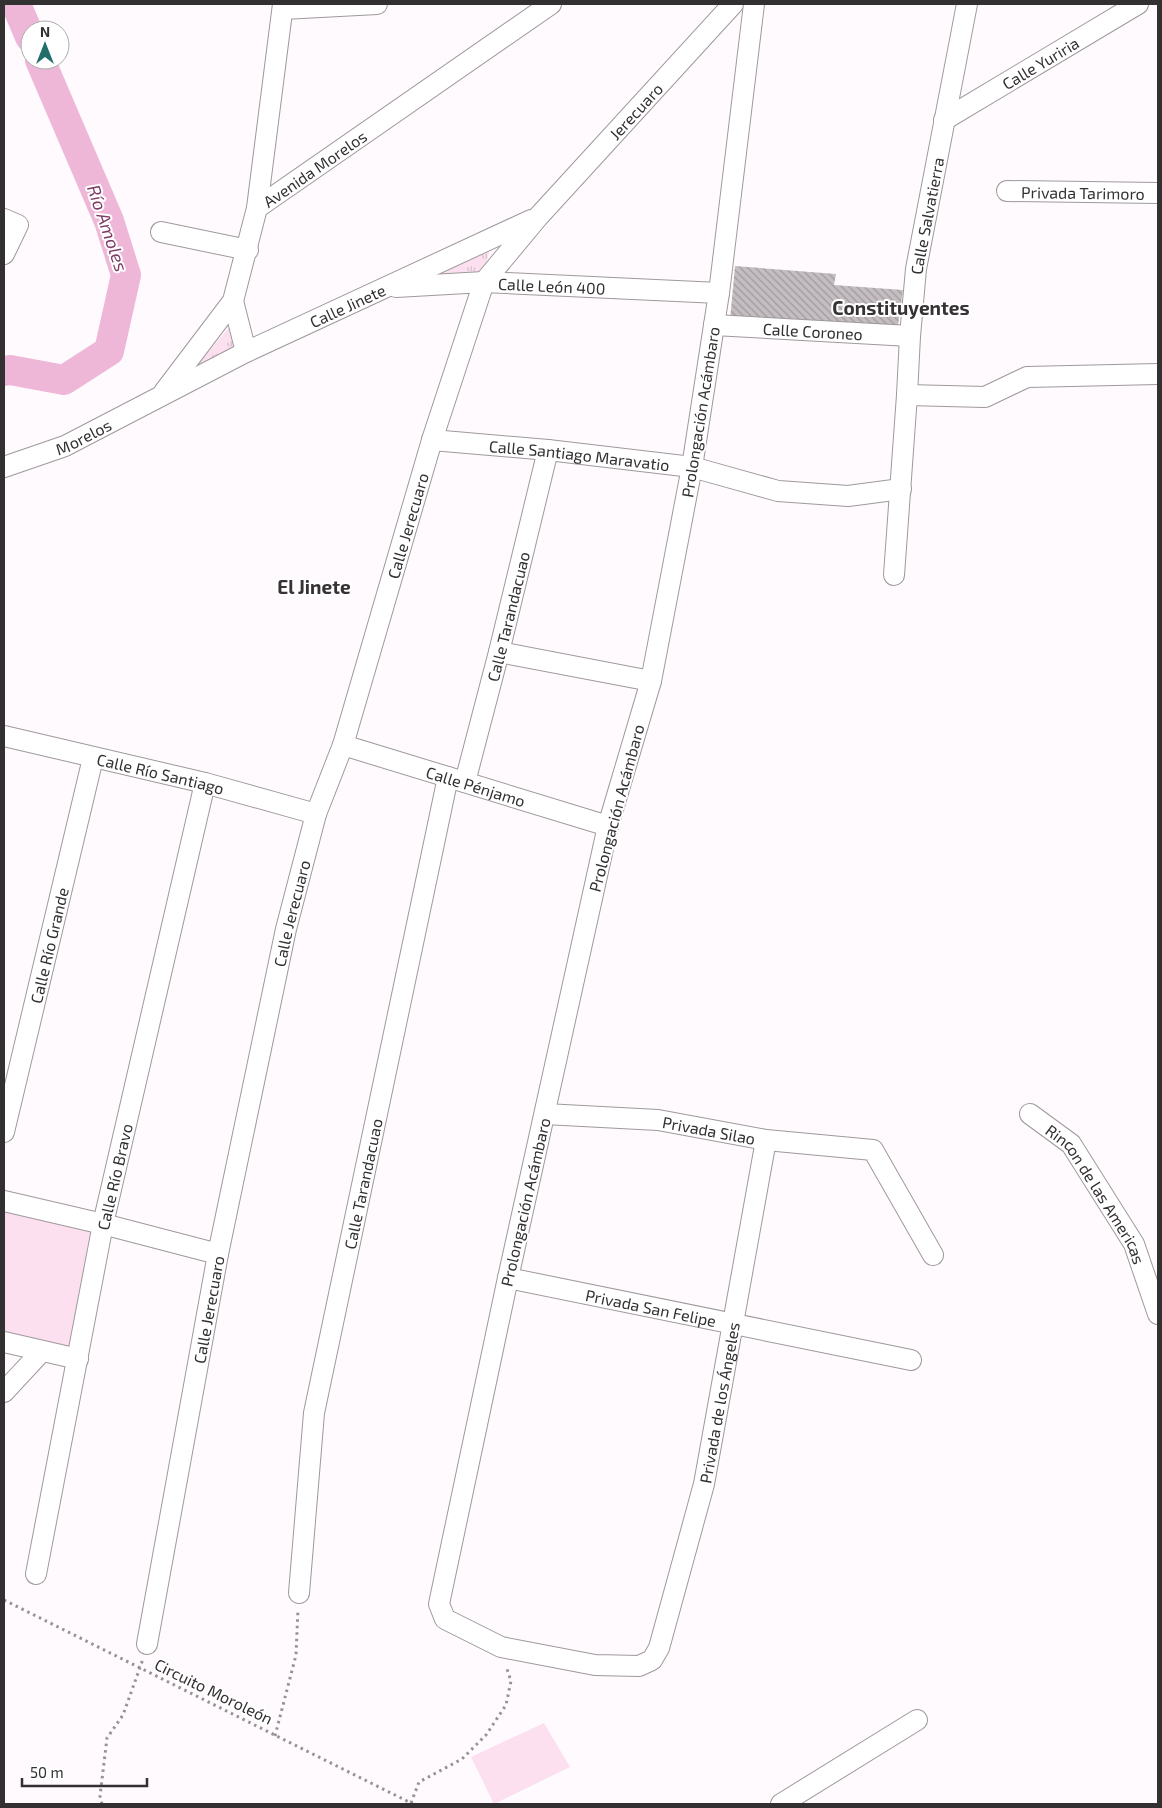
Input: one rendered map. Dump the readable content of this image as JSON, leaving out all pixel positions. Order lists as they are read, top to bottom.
{
  "streets": {
    "street": [
      "Calle Yuriria",
      "Jerecuaro",
      "Avenida Morelos",
      "Privada Tarimoro",
      "Calle Salvatierra",
      "Calle León 400",
      "Calle Jinete",
      "Calle Coroneo",
      "Prolongación Acámbaro",
      "Morelos",
      "Calle Santiago Maravatio",
      "Calle Jerecuaro",
      "Calle Tarandacuao",
      "Calle Río Santiago",
      "Calle Pénjamo",
      "Calle Río Grande",
      "Privada Silao",
      "Calle Río Bravo",
      "Rincon de las Americas",
      "Privada San Felipe",
      "Privada de los Ángeles"
    ],
    "path": ["Circuito Moroleón"]
  },
  "crossings": [
    ["Calle Yuriria", "Calle Salvatierra"],
    ["Jerecuaro", "Calle Jinete"],
    ["Jerecuaro", "Calle Jerecuaro"],
    ["Avenida Morelos", "Calle Jinete"],
    ["Avenida Morelos", "Morelos"],
    ["Calle Salvatierra", "Calle Coroneo"],
    ["Calle Salvatierra", "Calle Santiago Maravatio"],
    ["Calle León 400", "Calle Jinete"],
    ["Calle León 400", "Prolongación Acámbaro"],
    ["Calle León 400", "Calle Jerecuaro"],
    ["Calle Jinete", "Morelos"],
    ["Calle Jinete", "Calle Jerecuaro"],
    ["Calle Coroneo", "Prolongación Acámbaro"],
    ["Prolongación Acámbaro", "Calle Santiago Maravatio"],
    ["Prolongación Acámbaro", "Calle Pénjamo"],
    ["Prolongación Acámbaro", "Privada Silao"],
    ["Prolongación Acámbaro", "Privada San Felipe"],
    ["Prolongación Acámbaro", "Privada de los Ángeles"],
    ["Calle Santiago Maravatio", "Calle Jerecuaro"],
    ["Calle Santiago Maravatio", "Calle Tarandacuao"],
    ["Calle Jerecuaro", "Calle Río Santiago"],
    ["Calle Jerecuaro", "Calle Pénjamo"],
    ["Calle Tarandacuao", "Calle Pénjamo"],
    ["Calle Río Santiago", "Calle Río Grande"],
    ["Calle Río Santiago", "Calle Río Bravo"],
    ["Privada Silao", "Privada de los Ángeles"],
    ["Privada San Felipe", "Privada de los Ángeles"]
  ],
  "districts": ["Constituyentes", "El Jinete"],
  "water": ["Río Amoles"],
  "scale_bar": "50 m",
  "north": "top"
}
